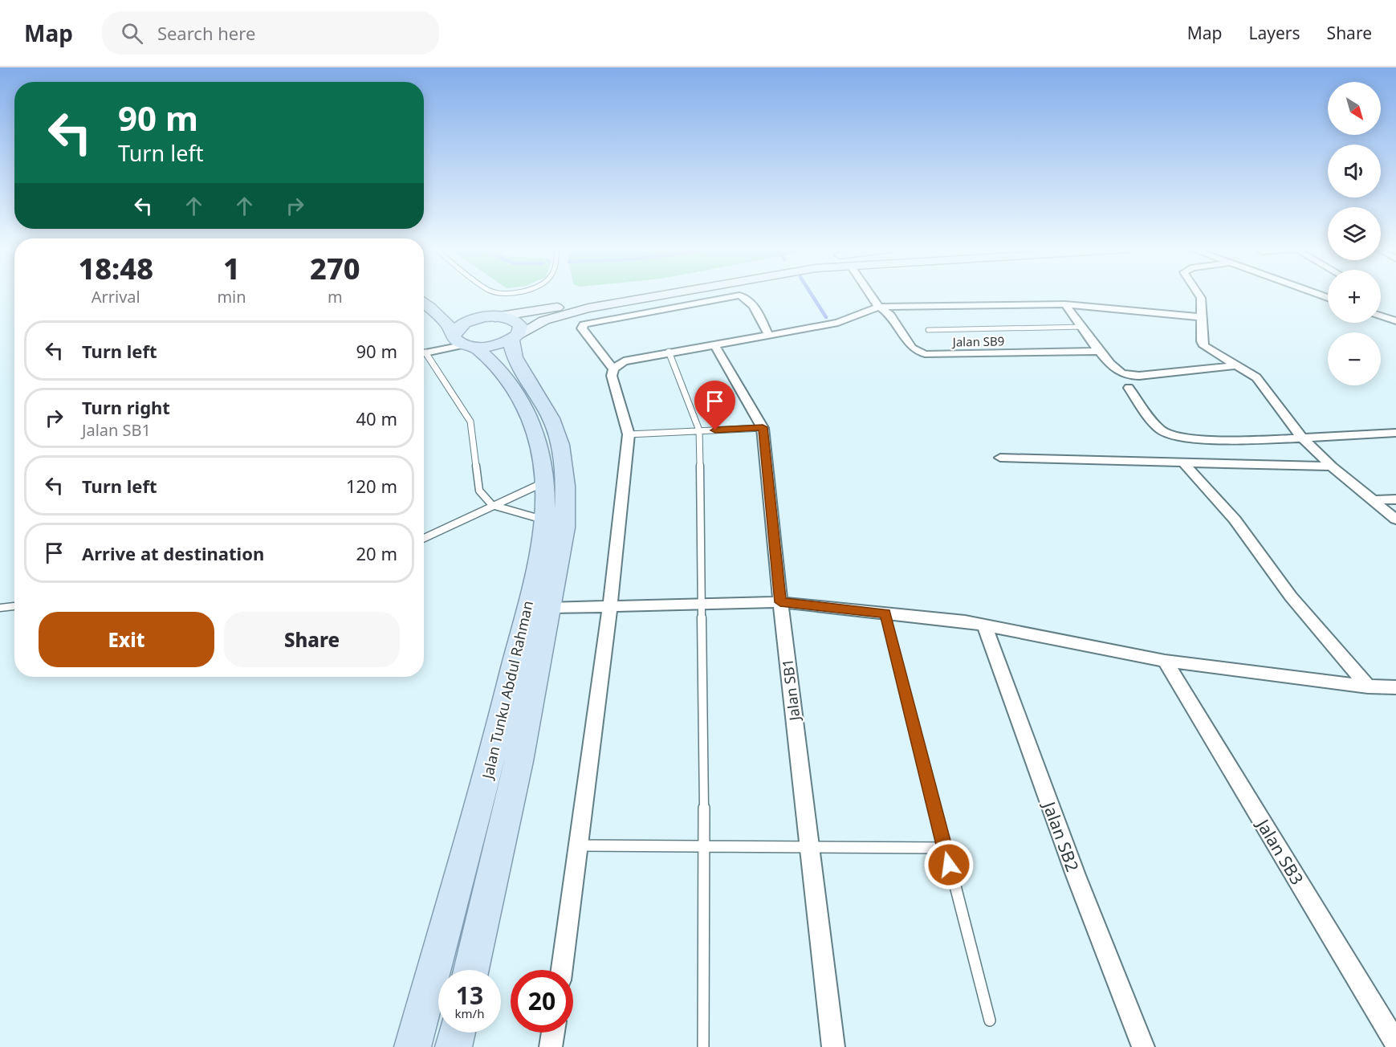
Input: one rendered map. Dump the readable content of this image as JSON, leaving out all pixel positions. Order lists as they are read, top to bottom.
{
  "streets": {
    "main road": ["Jalan Tunku Abdul Rahman"],
    "street": [
      "Jalan SB9",
      "Jalan SB1",
      "Jalan SB2",
      "Jalan SB3"
    ]
  },
  "north": "bottom right",
  "page": {
    "header": "Map",
    "search": "Search here",
    "nav": ["Map", "Layers", "Share"],
    "map_buttons": ["+", "−"],
    "turn": ["90 m", "Turn left"],
    "eta": [
      "18:48",
      "Arrival",
      "1",
      "min",
      "270",
      "m"
    ],
    "list": [
      {
        "name": "Turn left",
        "value": "90 m"
      },
      {
        "name": "Turn right",
        "note": "Jalan SB1",
        "value": "40 m"
      },
      {
        "name": "Turn left",
        "value": "120 m"
      },
      {
        "name": "Arrive at destination",
        "value": "20 m"
      }
    ],
    "buttons": ["Exit", "Share"],
    "speed": "13 km/h",
    "limit": "20"
  }
}
